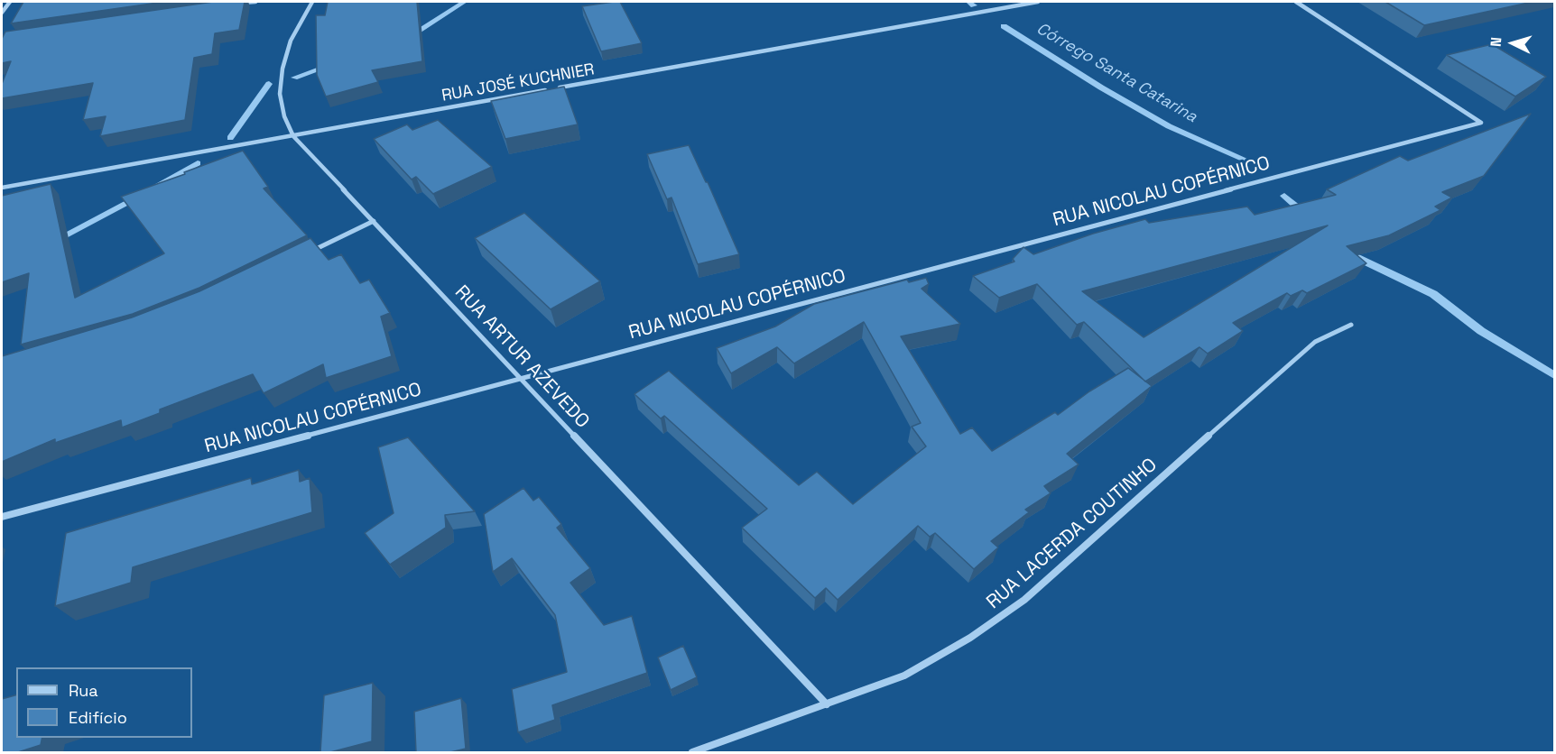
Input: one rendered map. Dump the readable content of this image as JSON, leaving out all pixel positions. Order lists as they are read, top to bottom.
{
  "streets": {
    "street": [
      "RUA JOSÉ KUCHNIER",
      "RUA NICOLAU COPÉRNICO",
      "RUA ARTUR AZEVEDO",
      "RUA LACERDA COUTINHO"
    ]
  },
  "crossings": [
    ["RUA JOSÉ KUCHNIER", "RUA ARTUR AZEVEDO"],
    ["RUA NICOLAU COPÉRNICO", "RUA ARTUR AZEVEDO"],
    ["RUA ARTUR AZEVEDO", "RUA LACERDA COUTINHO"]
  ],
  "water": ["Córrego Santa Catarina"],
  "legend": ["Rua", "Edifício"],
  "north": "left"
}
